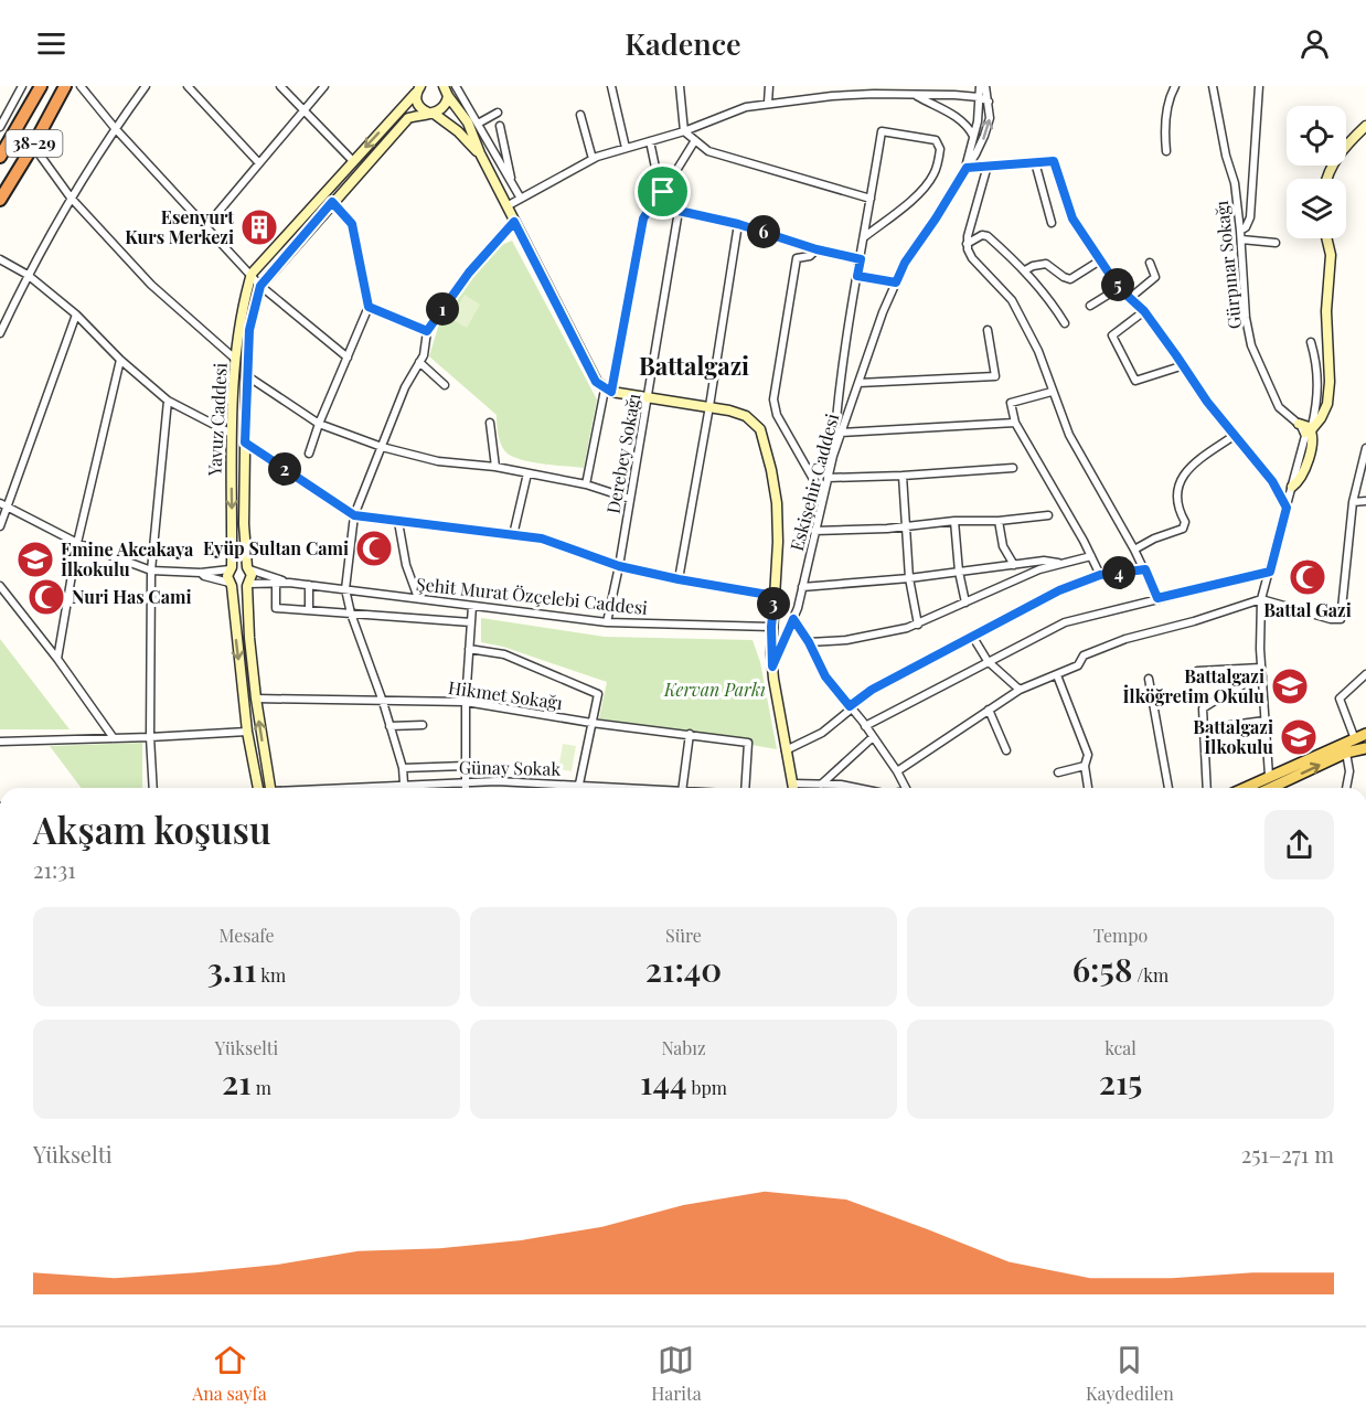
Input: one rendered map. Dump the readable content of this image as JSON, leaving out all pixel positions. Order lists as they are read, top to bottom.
{
  "streets": {
    "highway": ["38-29"],
    "street": [
      "Gürpınar Sokağı",
      "Yavuz Caddesi",
      "Derebey Sokağı",
      "Eskişehir Caddesi",
      "Şehit Murat Özçelebi Caddesi",
      "Hikmet Sokağı",
      "Günay Sokak"
    ]
  },
  "crossings": [
    ["Yavuz Caddesi", "Şehit Murat Özçelebi Caddesi"],
    ["Derebey Sokağı", "Şehit Murat Özçelebi Caddesi"]
  ],
  "districts": ["Battalgazi"],
  "parks": ["Kervan Parkı"],
  "places": {
    "building": ["Esenyurt Kurs Merkezi"],
    "mosque": ["Eyüp Sultan Cami", "Battal Gazi", "Nuri Has Cami"],
    "school or university": ["Emine Akcakaya İlkokulu", "Battalgazi İlköğretim Okulu", "Battalgazi İlkokulu"]
  },
  "page": {
    "header": "Kadence",
    "pins": [
      "6",
      "5",
      "1",
      "2",
      "4",
      "3"
    ],
    "heading": ["Akşam koşusu", "21:31"],
    "stats": [
      ["Mesafe", "3.11 km"],
      ["Süre", "21:40"],
      ["Tempo", "6:58 /km"],
      ["Yükselti", "21 m"],
      ["Nabız", "144 bpm"],
      ["kcal", "215"]
    ],
    "chart": ["Yükselti", "251–271 m"],
    "tabs": ["Ana sayfa", "Harita", "Kaydedilen"]
  }
}
